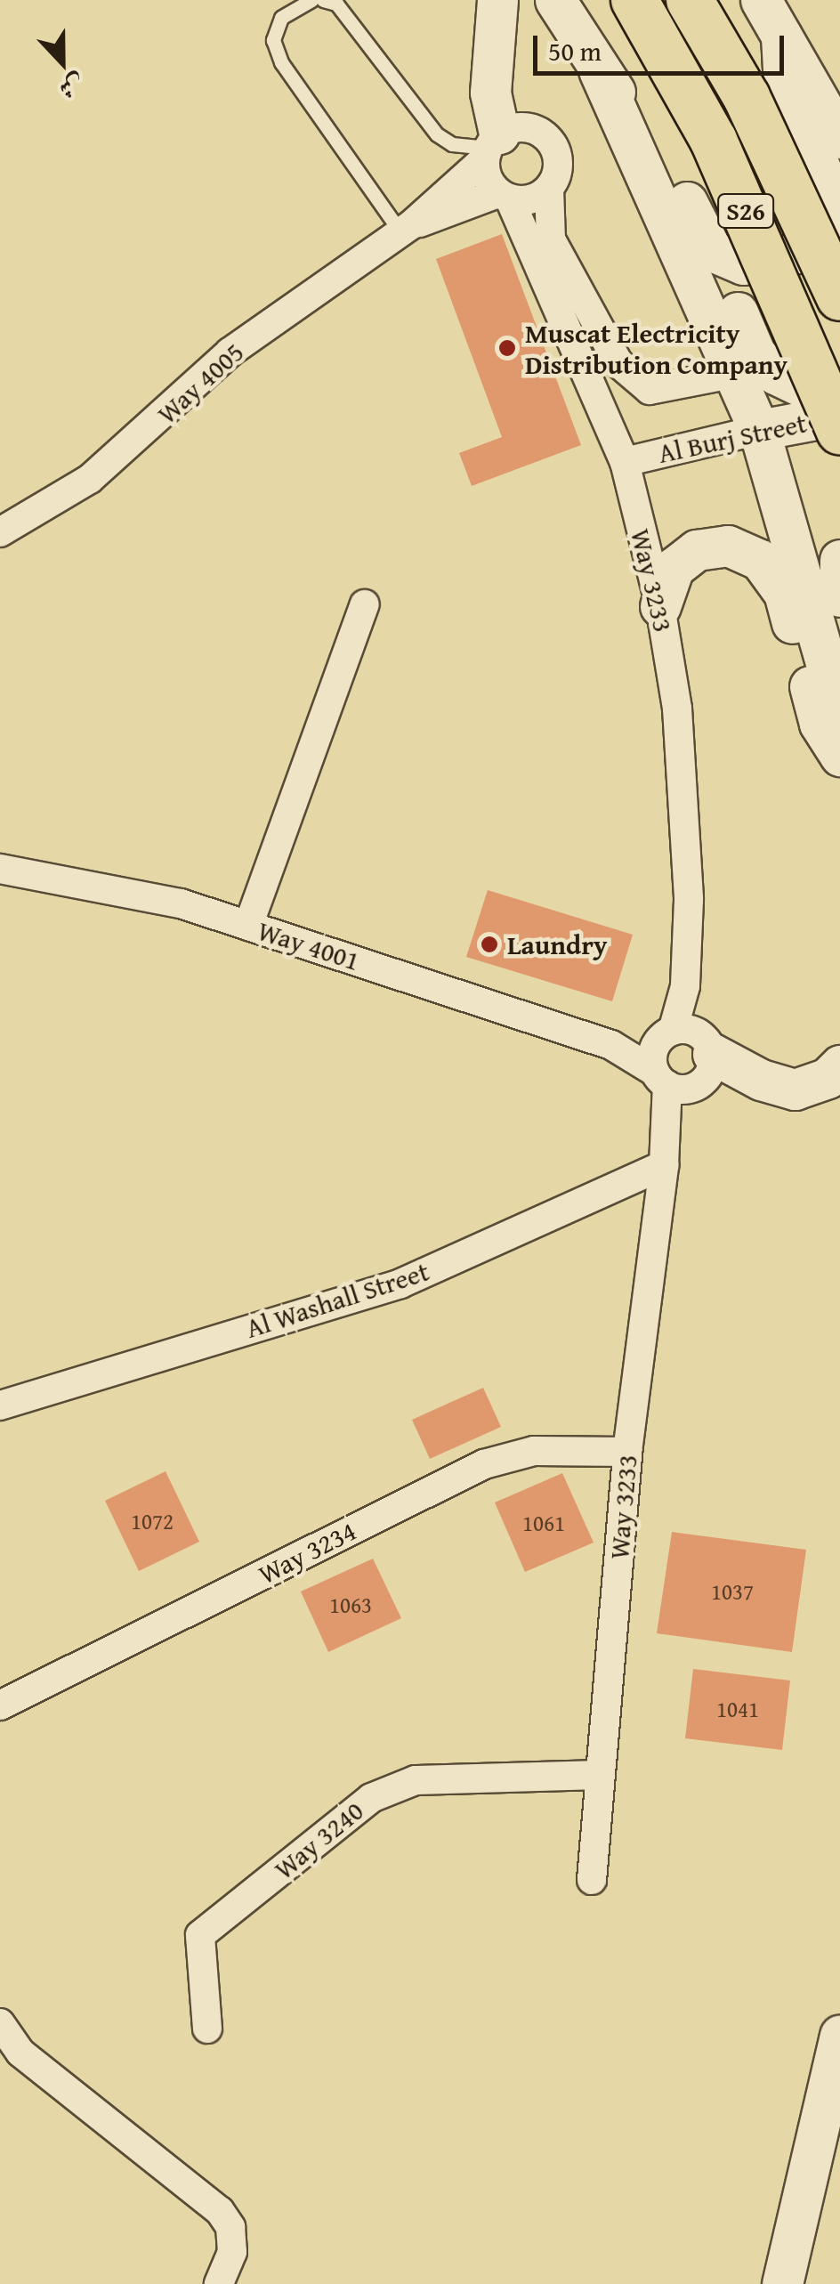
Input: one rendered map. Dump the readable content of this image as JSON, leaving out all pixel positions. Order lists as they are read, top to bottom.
{
  "streets": {
    "main road": ["S26", "Al Burj Street"],
    "street": [
      "Way 4005",
      "Way 3233",
      "Way 4001",
      "Al Washall Street",
      "Way 3234",
      "Way 3240"
    ]
  },
  "crossings": [
    ["Way 4005", "Al Burj Street"],
    ["Way 4005", "Way 3233"],
    ["Al Burj Street", "Way 3233"],
    ["Way 3233", "Way 4001"],
    ["Way 3233", "Al Washall Street"],
    ["Way 3233", "Way 3234"],
    ["Way 3233", "Way 3240"]
  ],
  "places": ["Muscat Electricity Distribution Company", "Laundry"],
  "house_numbers": [
    "1072",
    "1061",
    "1037",
    "1063",
    "1041"
  ],
  "scale_bar": "50 m",
  "north": "bottom"
}
